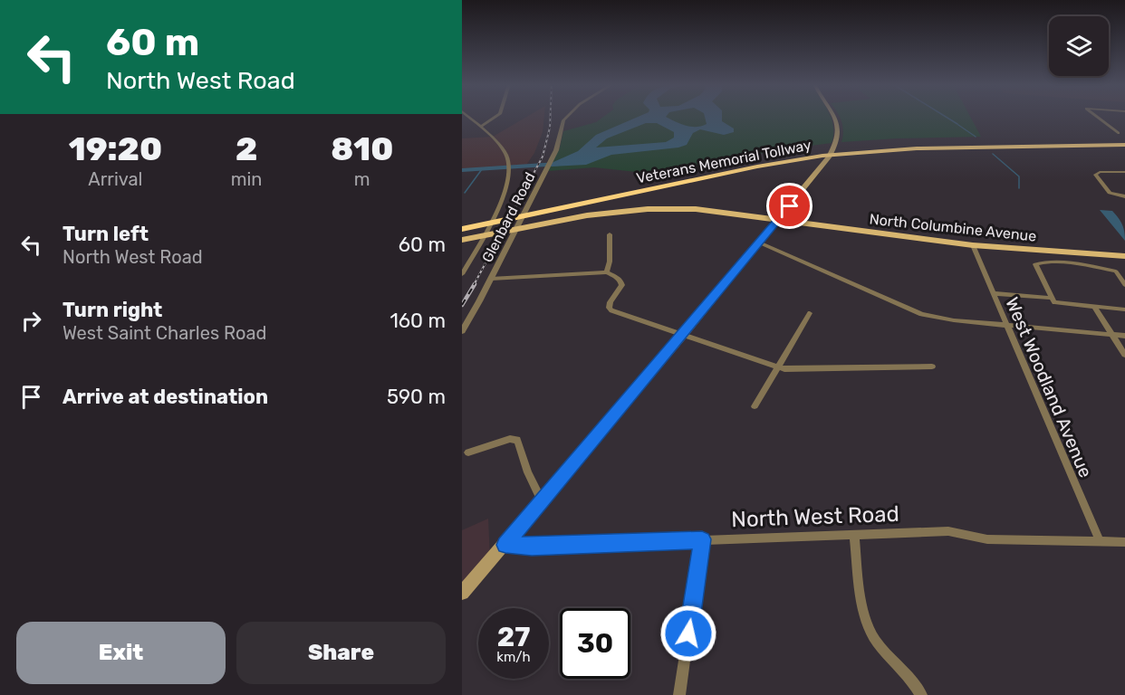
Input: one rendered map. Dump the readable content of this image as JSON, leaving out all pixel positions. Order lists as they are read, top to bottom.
{
  "streets": {
    "highway": ["Veterans Memorial Tollway"],
    "main road": ["North Columbine Avenue"],
    "street": ["Glenbard Road", "West Woodland Avenue", "North West Road"]
  },
  "crossings": [
    ["North Columbine Avenue", "West Woodland Avenue"],
    ["West Woodland Avenue", "North West Road"]
  ],
  "page": {
    "turn": ["60 m", "North West Road"],
    "eta": [
      "19:20",
      "Arrival",
      "2",
      "min",
      "810",
      "m"
    ],
    "list": [
      {
        "name": "Turn left",
        "note": "North West Road",
        "value": "60 m"
      },
      {
        "name": "Turn right",
        "note": "West Saint Charles Road",
        "value": "160 m"
      },
      {
        "name": "Arrive at destination",
        "value": "590 m"
      }
    ],
    "speed": "27 km/h",
    "limit": "30",
    "buttons": ["Exit", "Share"]
  }
}
